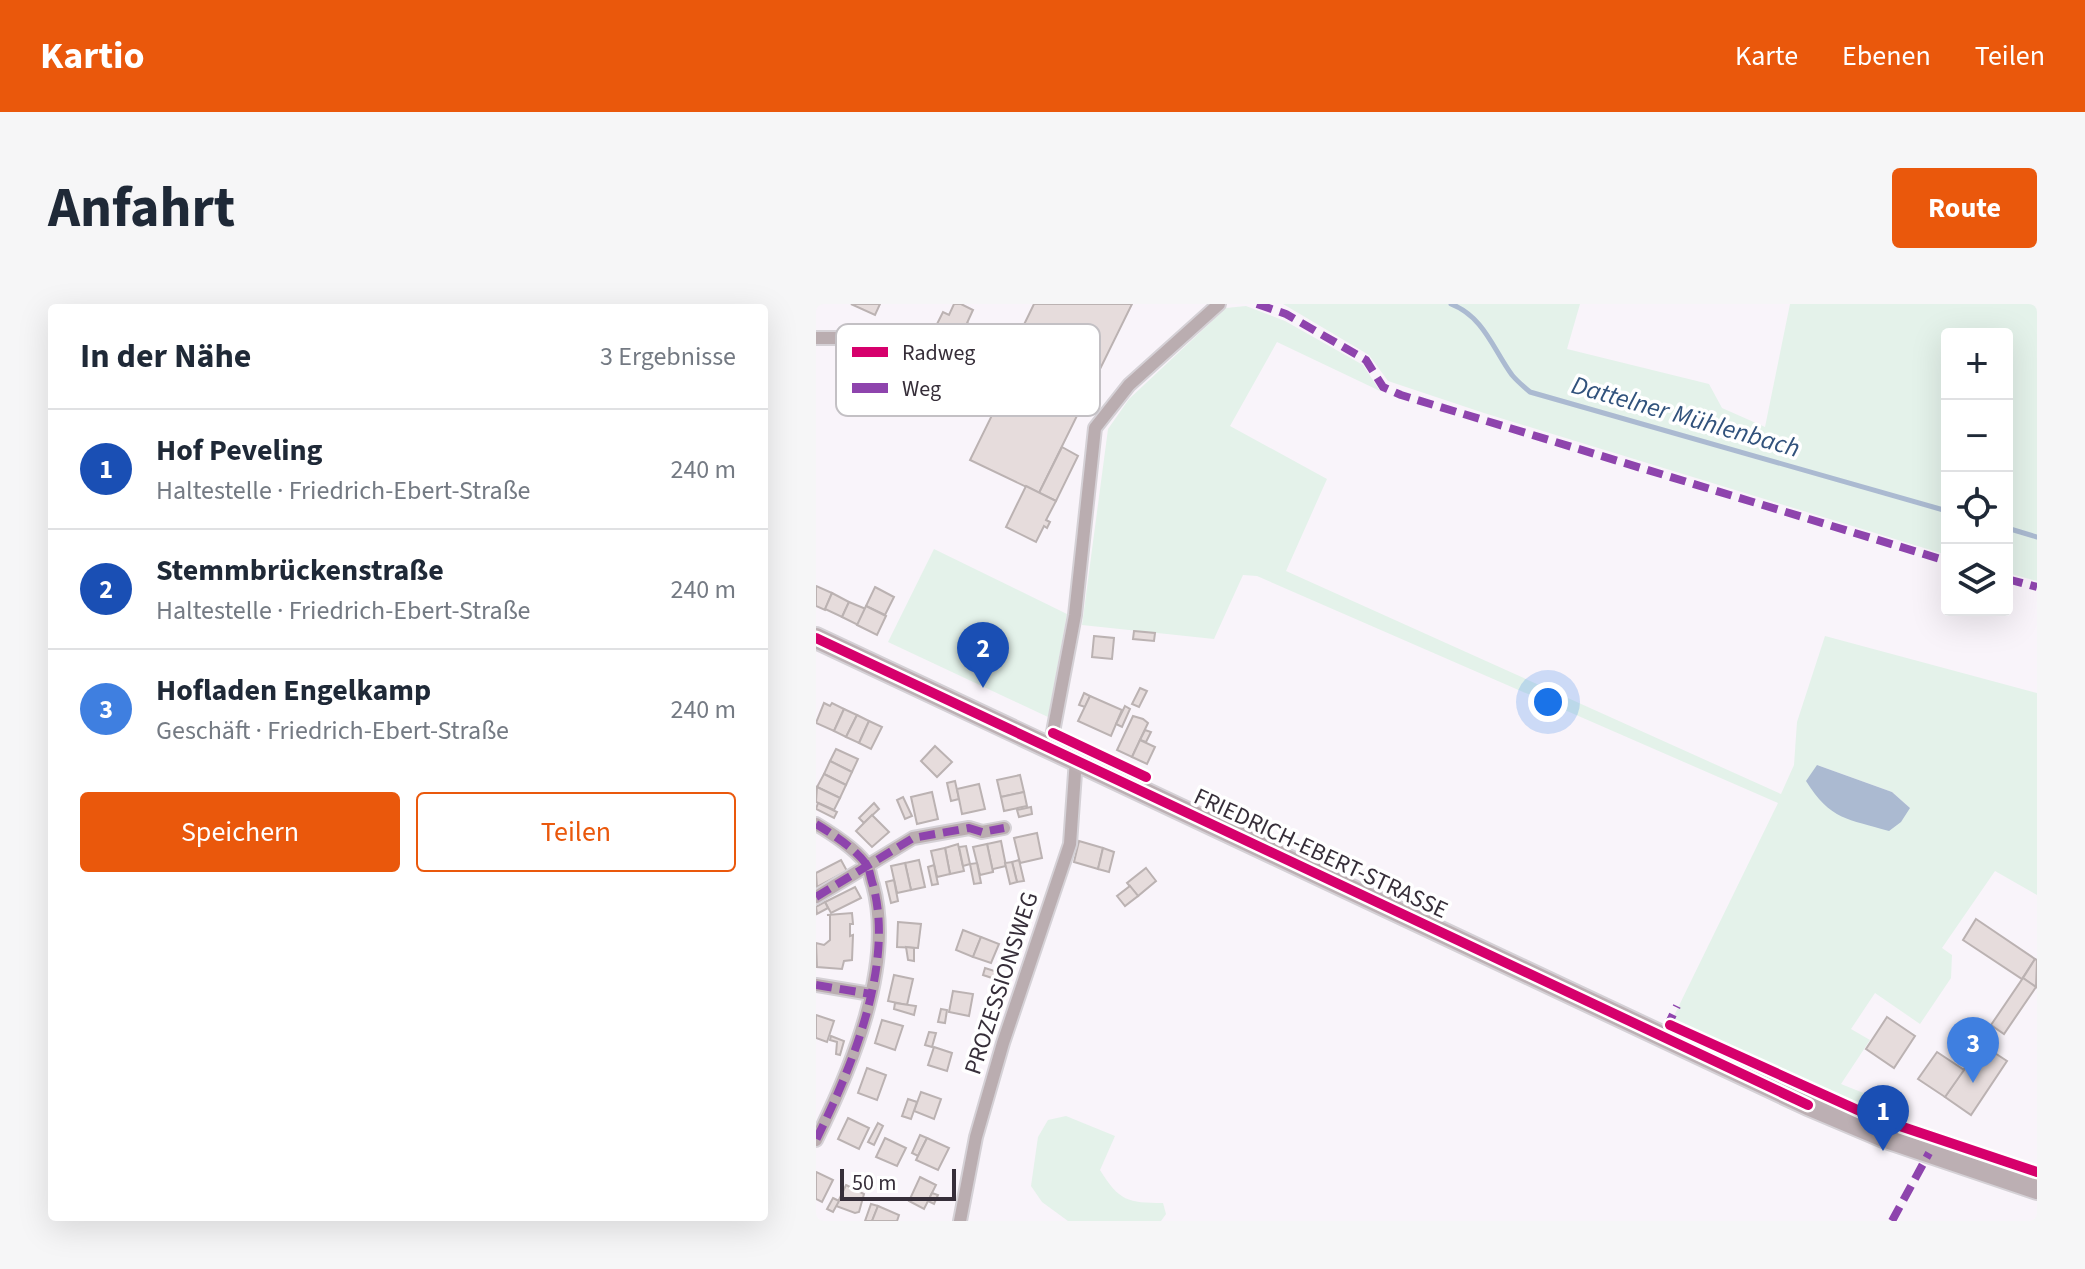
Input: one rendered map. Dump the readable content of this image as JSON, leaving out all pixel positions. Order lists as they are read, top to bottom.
{
  "streets": {
    "main road": ["FRIEDRICH-EBERT-STRASSE"],
    "street": ["PROZESSIONSWEG"]
  },
  "crossings": [
    ["FRIEDRICH-EBERT-STRASSE", "PROZESSIONSWEG"]
  ],
  "water": ["Dattelner Mühlenbach"],
  "legend": ["Radweg", "Weg"],
  "scale_bar": "50 m",
  "page": {
    "header": "Kartio",
    "nav": ["Karte", "Ebenen", "Teilen"],
    "buttons": [
      "Route",
      ["Speichern", "Teilen"]
    ],
    "title": "Anfahrt",
    "heading": ["In der Nähe", "3 Ergebnisse"],
    "map_buttons": ["+", "−"],
    "list": [
      {
        "mark": "1",
        "name": "Hof Peveling",
        "note": "Haltestelle · Friedrich-Ebert-Straße",
        "value": "240 m"
      },
      {
        "mark": "2",
        "name": "Stemmbrückenstraße",
        "note": "Haltestelle · Friedrich-Ebert-Straße",
        "value": "240 m"
      },
      {
        "mark": "3",
        "name": "Hofladen Engelkamp",
        "note": "Geschäft · Friedrich-Ebert-Straße",
        "value": "240 m"
      }
    ],
    "pins": ["2", "3", "1"],
    "scale": "50 m"
  }
}
